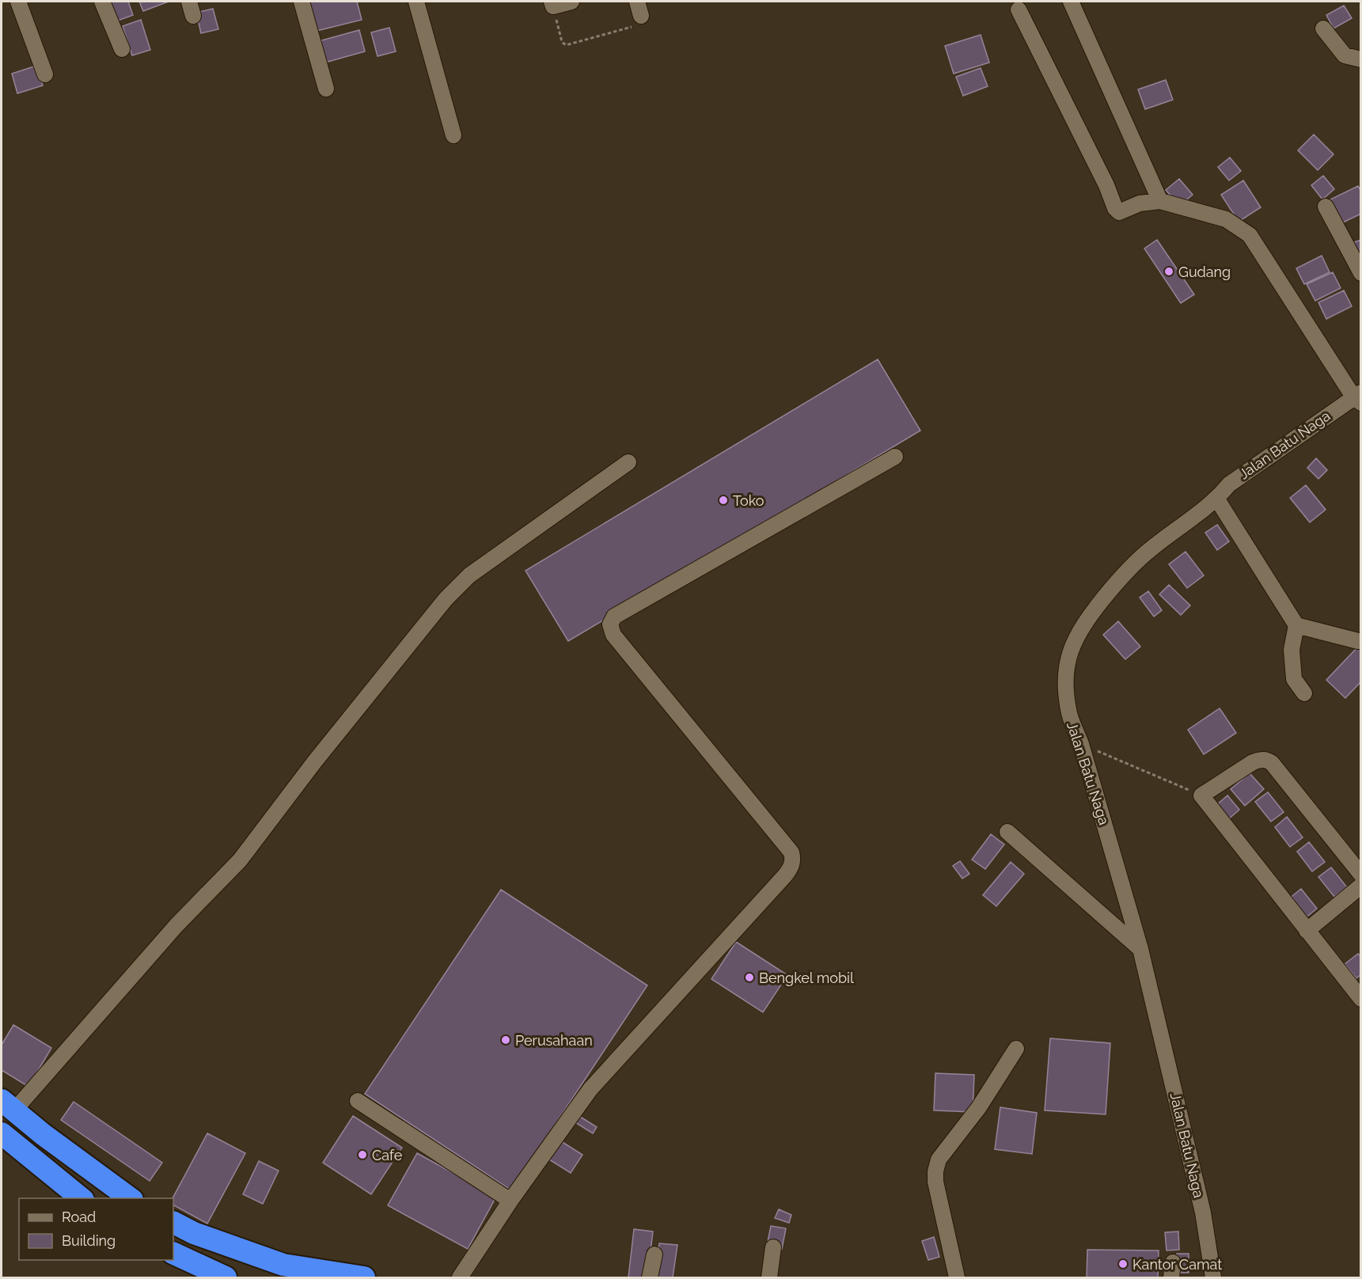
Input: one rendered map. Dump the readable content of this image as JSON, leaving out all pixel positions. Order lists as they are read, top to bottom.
{
  "streets": {
    "street": ["Jalan Batu Naga"]
  },
  "places": [
    "Gudang",
    "Toko",
    "Bengkel mobil",
    "Perusahaan",
    "Cafe",
    "Kantor Camat"
  ],
  "legend": ["Road", "Building"]
}
